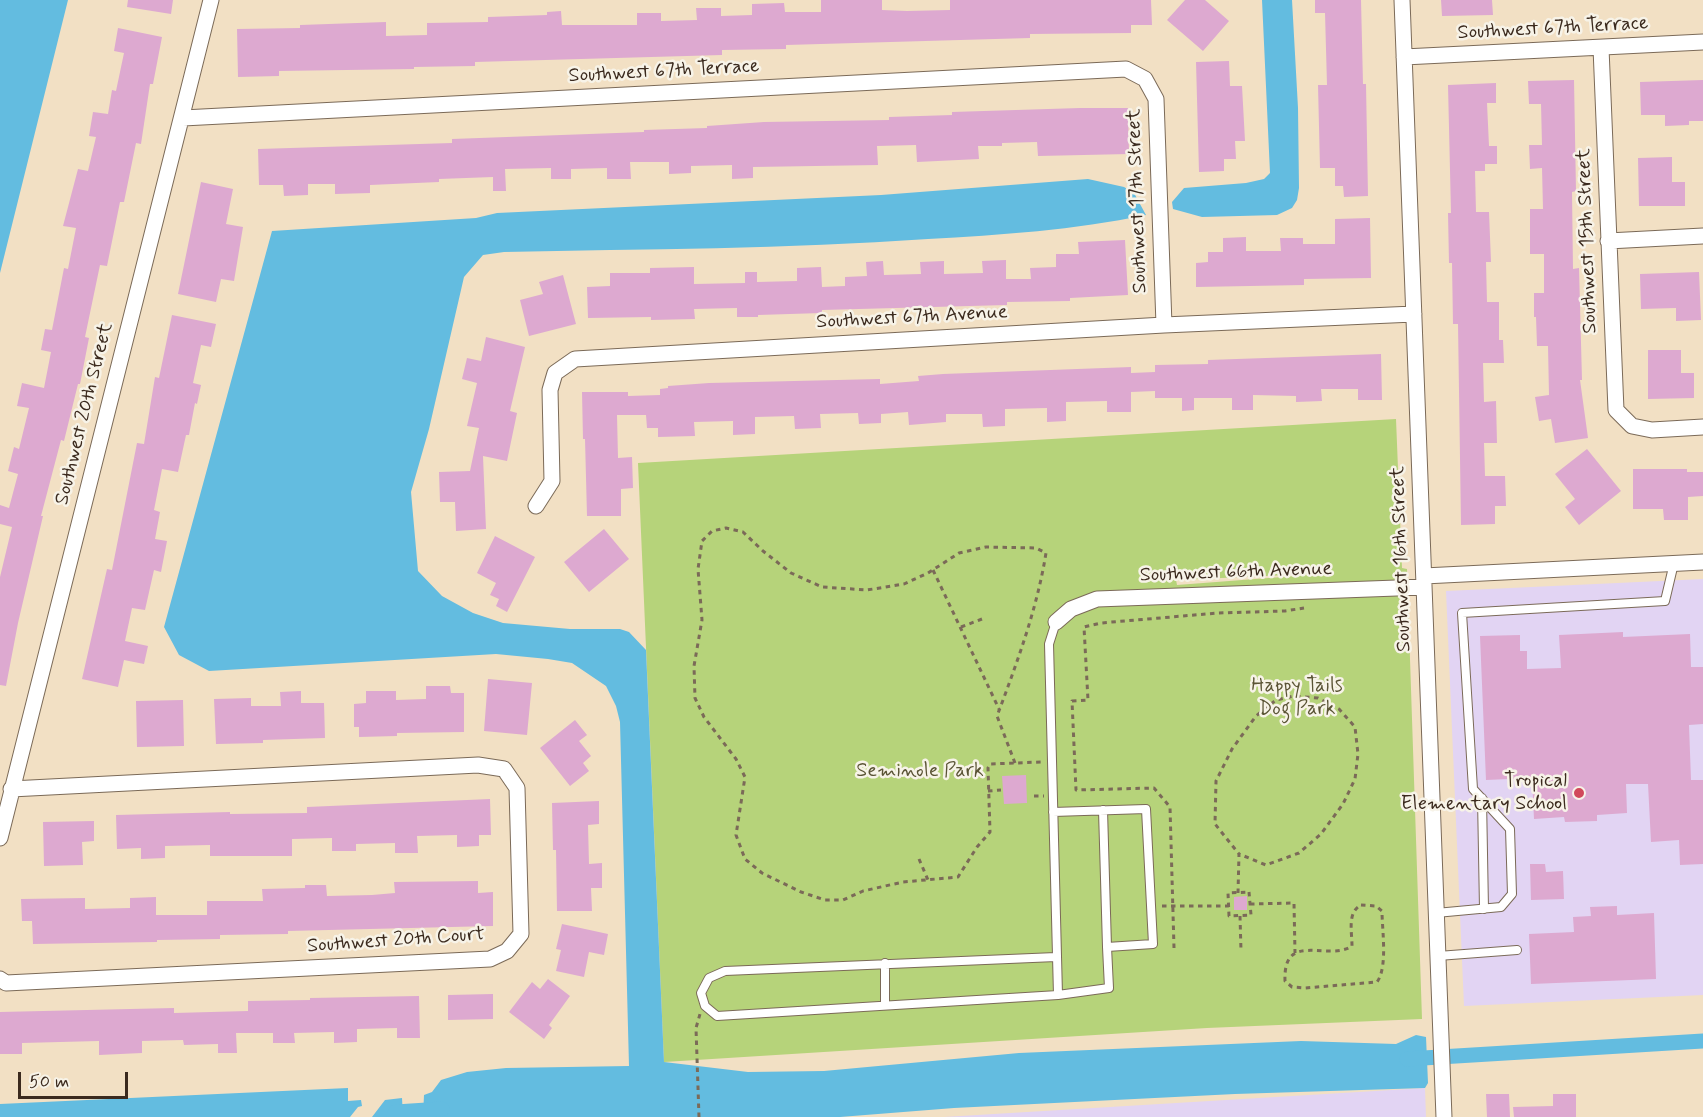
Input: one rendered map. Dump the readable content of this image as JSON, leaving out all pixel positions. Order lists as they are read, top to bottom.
{
  "streets": {
    "street": [
      "Southwest 67th Terrace",
      "Southwest 17th Street",
      "Southwest 15th Street",
      "Southwest 67th Avenue",
      "Southwest 20th Street",
      "Southwest 16th Street",
      "Southwest 66th Avenue",
      "Southwest 20th Court"
    ]
  },
  "crossings": [
    ["Southwest 67th Terrace", "Southwest 17th Street"],
    ["Southwest 67th Terrace", "Southwest 15th Street"],
    ["Southwest 67th Terrace", "Southwest 20th Street"],
    ["Southwest 67th Terrace", "Southwest 16th Street"],
    ["Southwest 17th Street", "Southwest 67th Avenue"],
    ["Southwest 67th Avenue", "Southwest 16th Street"],
    ["Southwest 20th Street", "Southwest 20th Court"],
    ["Southwest 16th Street", "Southwest 66th Avenue"]
  ],
  "parks": ["Happy Tails Dog Park", "Seminole Park"],
  "places": ["Tropical Elementary School"],
  "scale_bar": "50 m"
}
